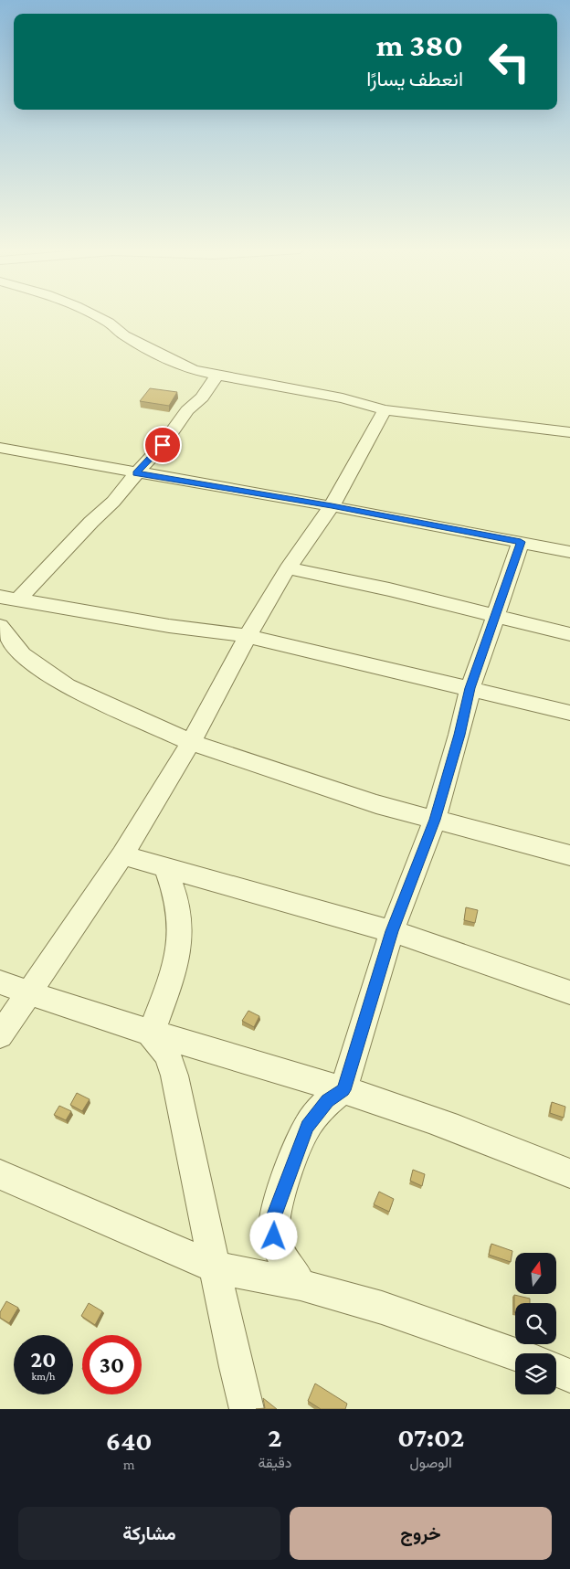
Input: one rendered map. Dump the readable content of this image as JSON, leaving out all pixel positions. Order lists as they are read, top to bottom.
{
  "north": "top",
  "page": {
    "turn": ["380 m", "انعطف يسارًا"],
    "speed": "20 km/h",
    "limit": "30",
    "eta": [
      "07:02",
      "الوصول",
      "2",
      "دقيقة",
      "640",
      "m"
    ],
    "buttons": ["خروج", "مشاركة"]
  }
}
